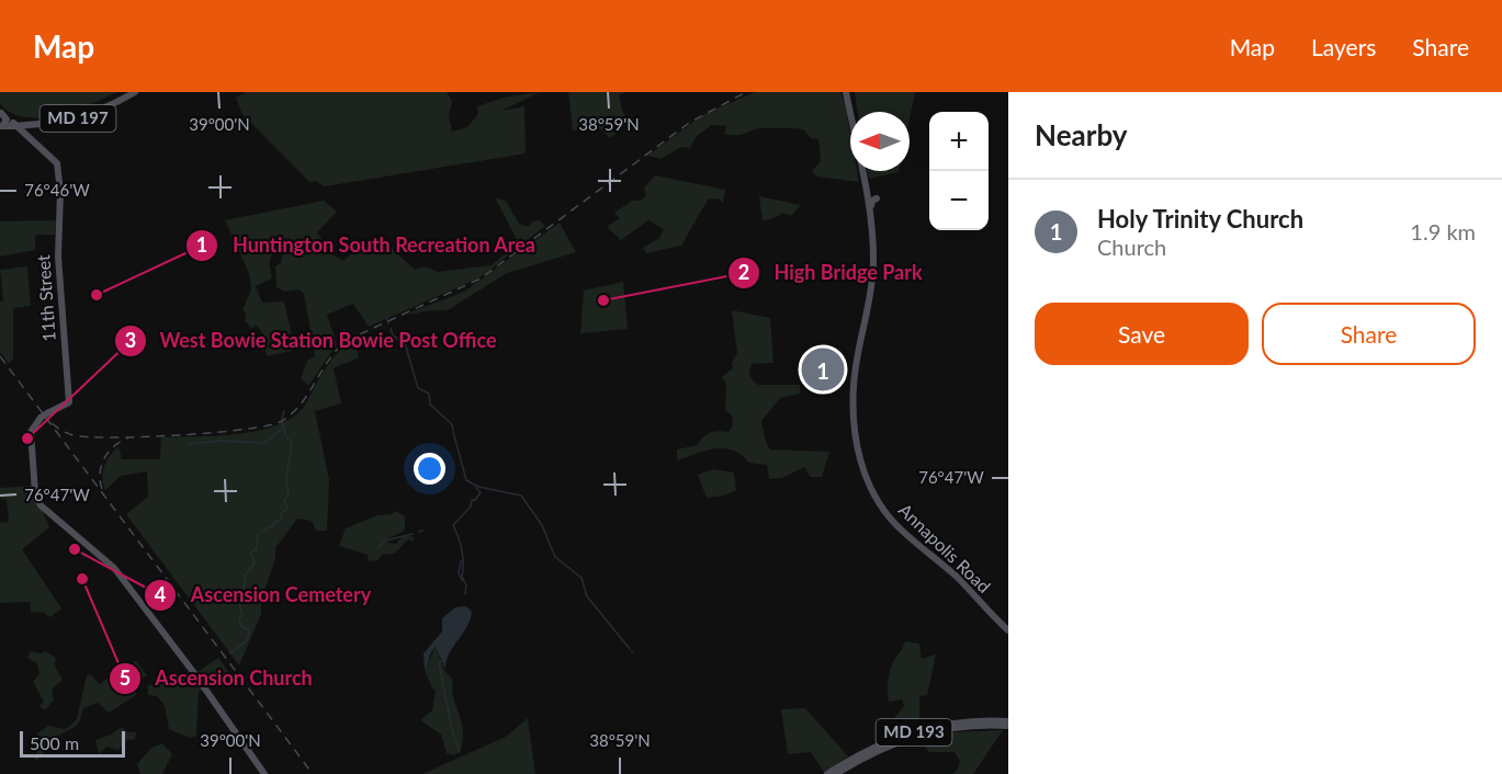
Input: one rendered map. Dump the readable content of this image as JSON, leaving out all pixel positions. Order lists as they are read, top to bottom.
{
  "streets": {
    "main road": [
      "MD 197",
      "11th Street",
      "Annapolis Road",
      "MD 193"
    ]
  },
  "crossings": [
    ["MD 197", "11th Street"]
  ],
  "places": [
    "Huntington South Recreation Area",
    "High Bridge Park",
    "West Bowie Station Bowie Post Office",
    "Ascension Cemetery",
    "Ascension Church"
  ],
  "scale_bar": "500 m",
  "north": "left",
  "page": {
    "header": "Map",
    "nav": ["Map", "Layers", "Share"],
    "heading": "Nearby",
    "map_buttons": ["+", "−"],
    "list": [
      {
        "mark": "1",
        "name": "Holy Trinity Church",
        "note": "Church",
        "value": "1.9 km"
      }
    ],
    "buttons": ["Save", "Share"],
    "pins": "1",
    "scale": "500 m"
  },
  "coordinates": [
    "39°00'N",
    "38°59'N",
    "76°46'W",
    "76°47'W"
  ]
}
